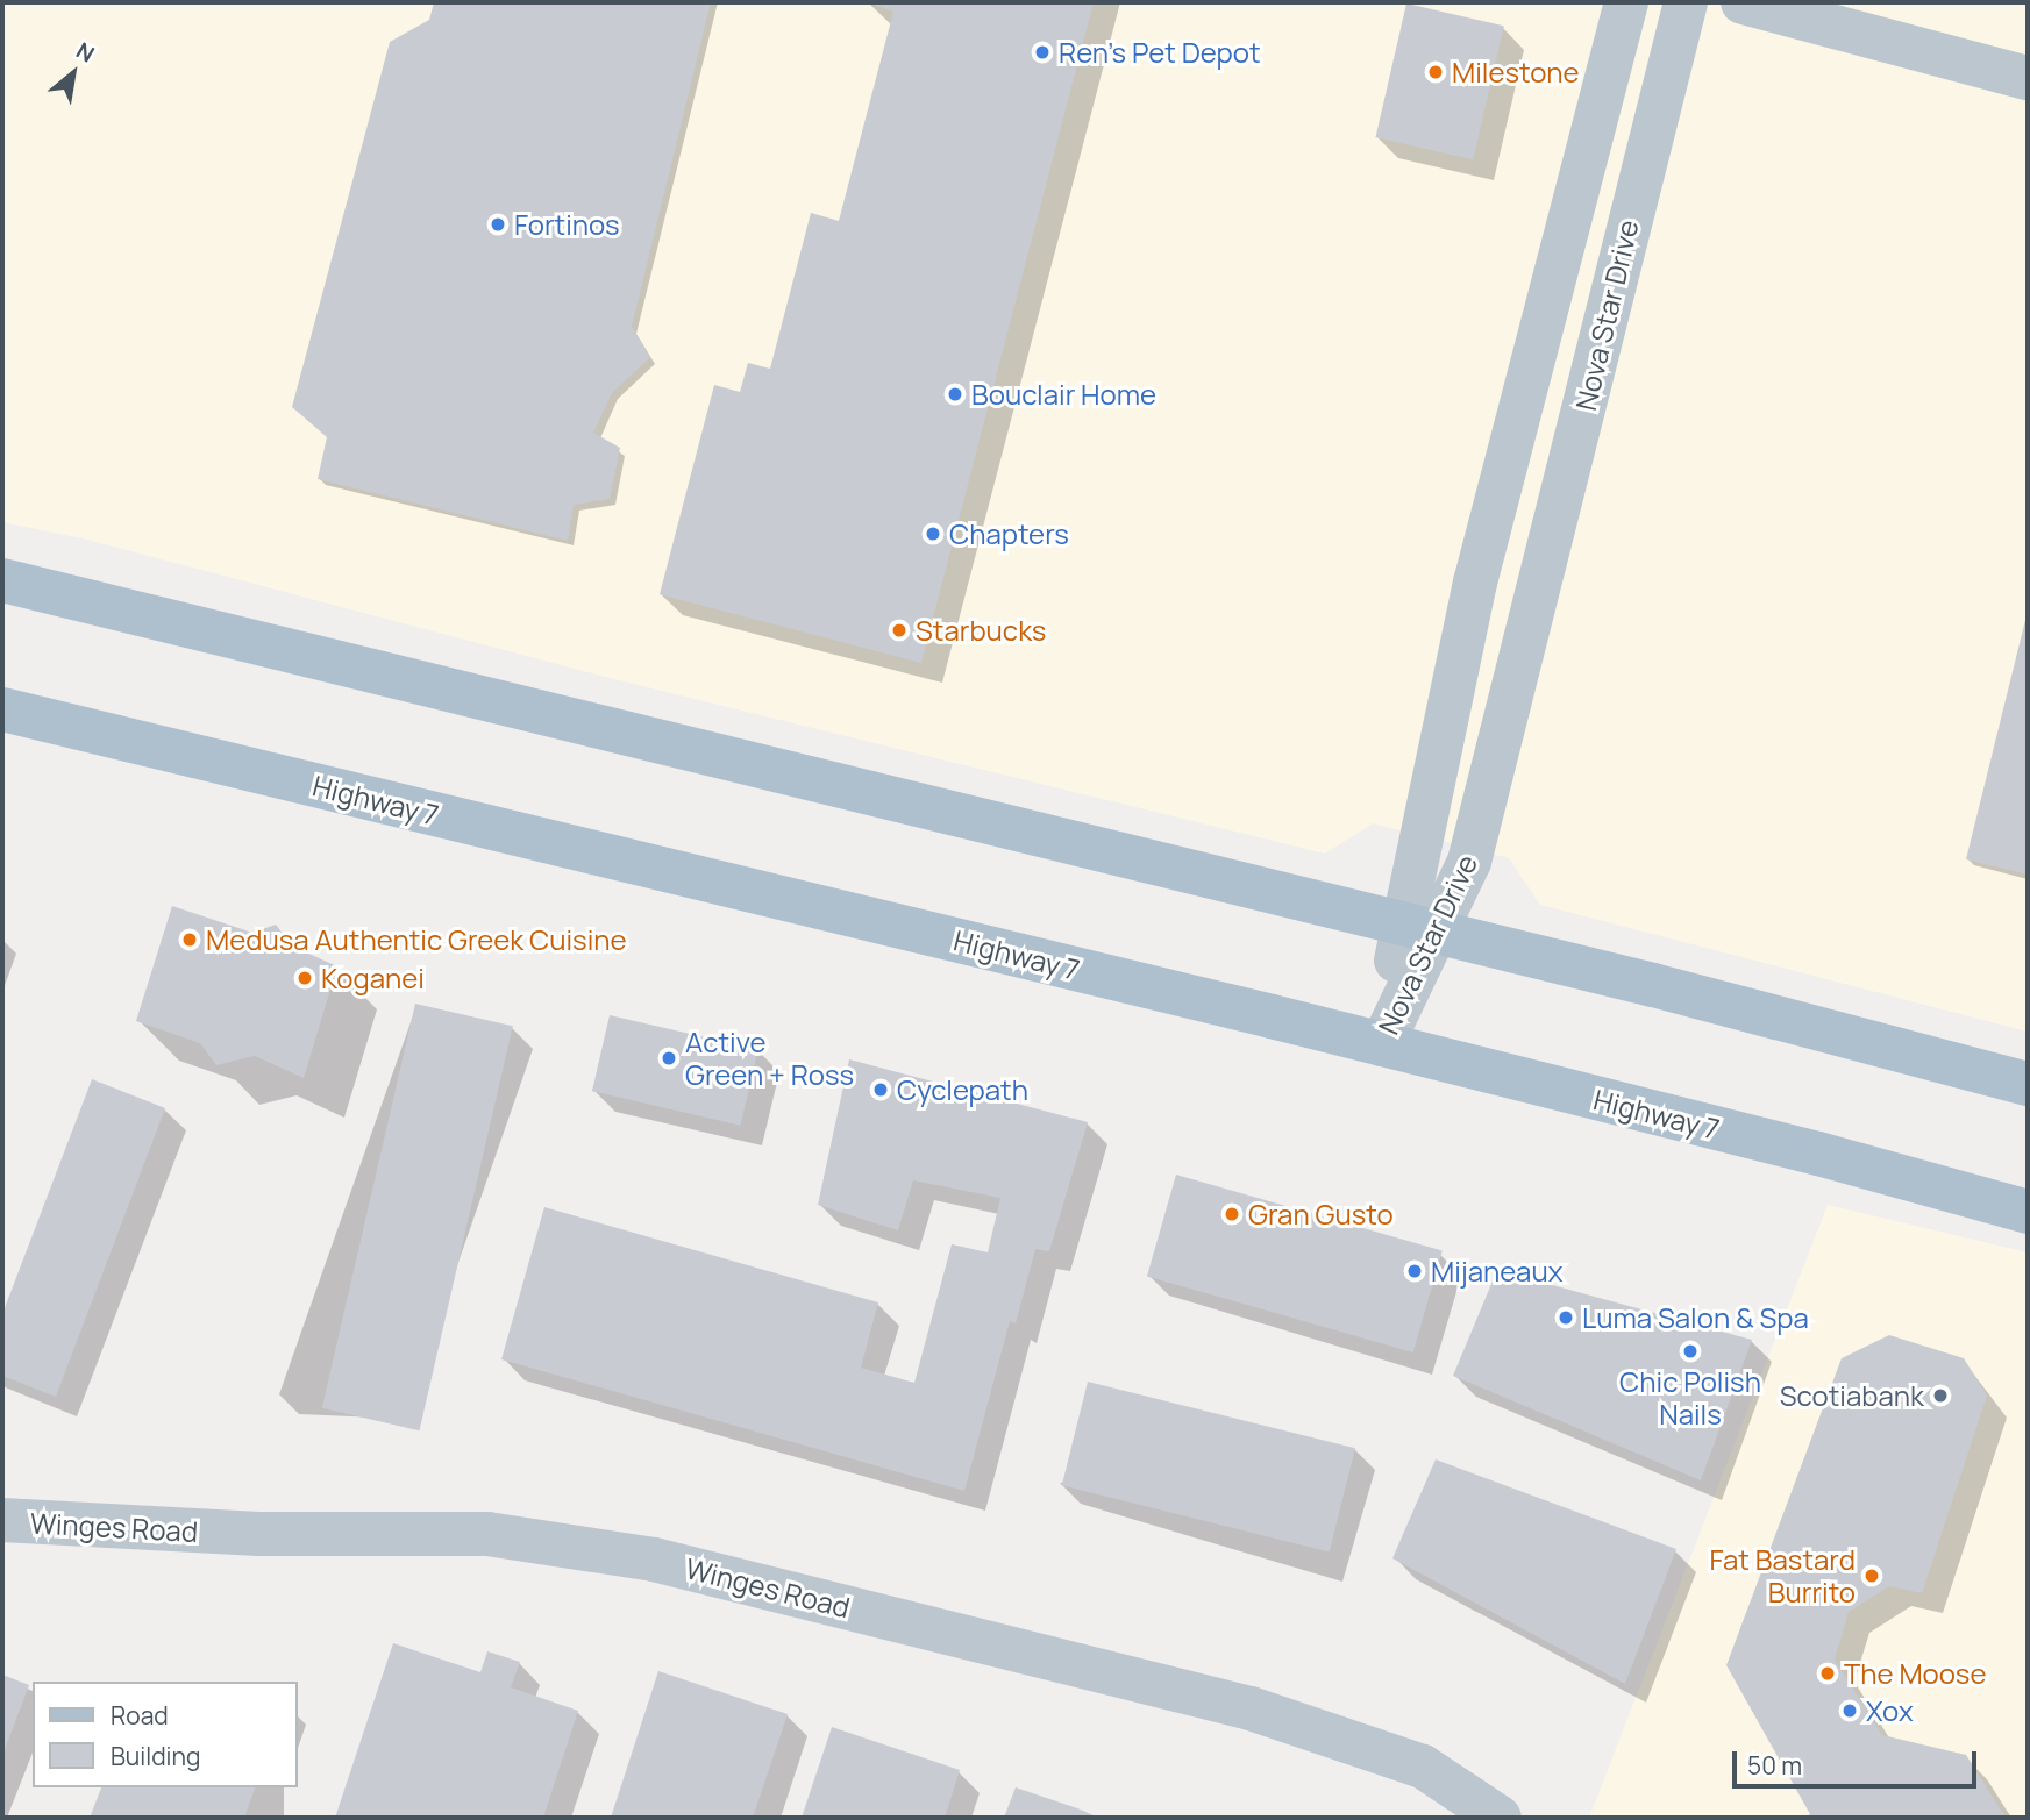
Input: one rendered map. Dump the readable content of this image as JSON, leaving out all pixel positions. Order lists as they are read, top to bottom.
{
  "streets": {
    "main road": ["Highway 7"],
    "street": ["Nova Star Drive", "Winges Road"]
  },
  "crossings": [
    ["Nova Star Drive", "Highway 7"]
  ],
  "places": [
    "Ren's Pet Depot",
    "Milestone",
    "Fortinos",
    "Bouclair Home",
    "Chapters",
    "Starbucks",
    "Medusa Authentic Greek Cuisine",
    "Koganei",
    "Active Green + Ross",
    "Cyclepath",
    "Gran Gusto",
    "Mijaneaux",
    "Luma Salon & Spa",
    "Chic Polish Nails",
    "Scotiabank",
    "Fat Bastard Burrito",
    "The Moose",
    "Xox"
  ],
  "legend": ["Road", "Building"],
  "scale_bar": "50 m",
  "north": "top right"
}
